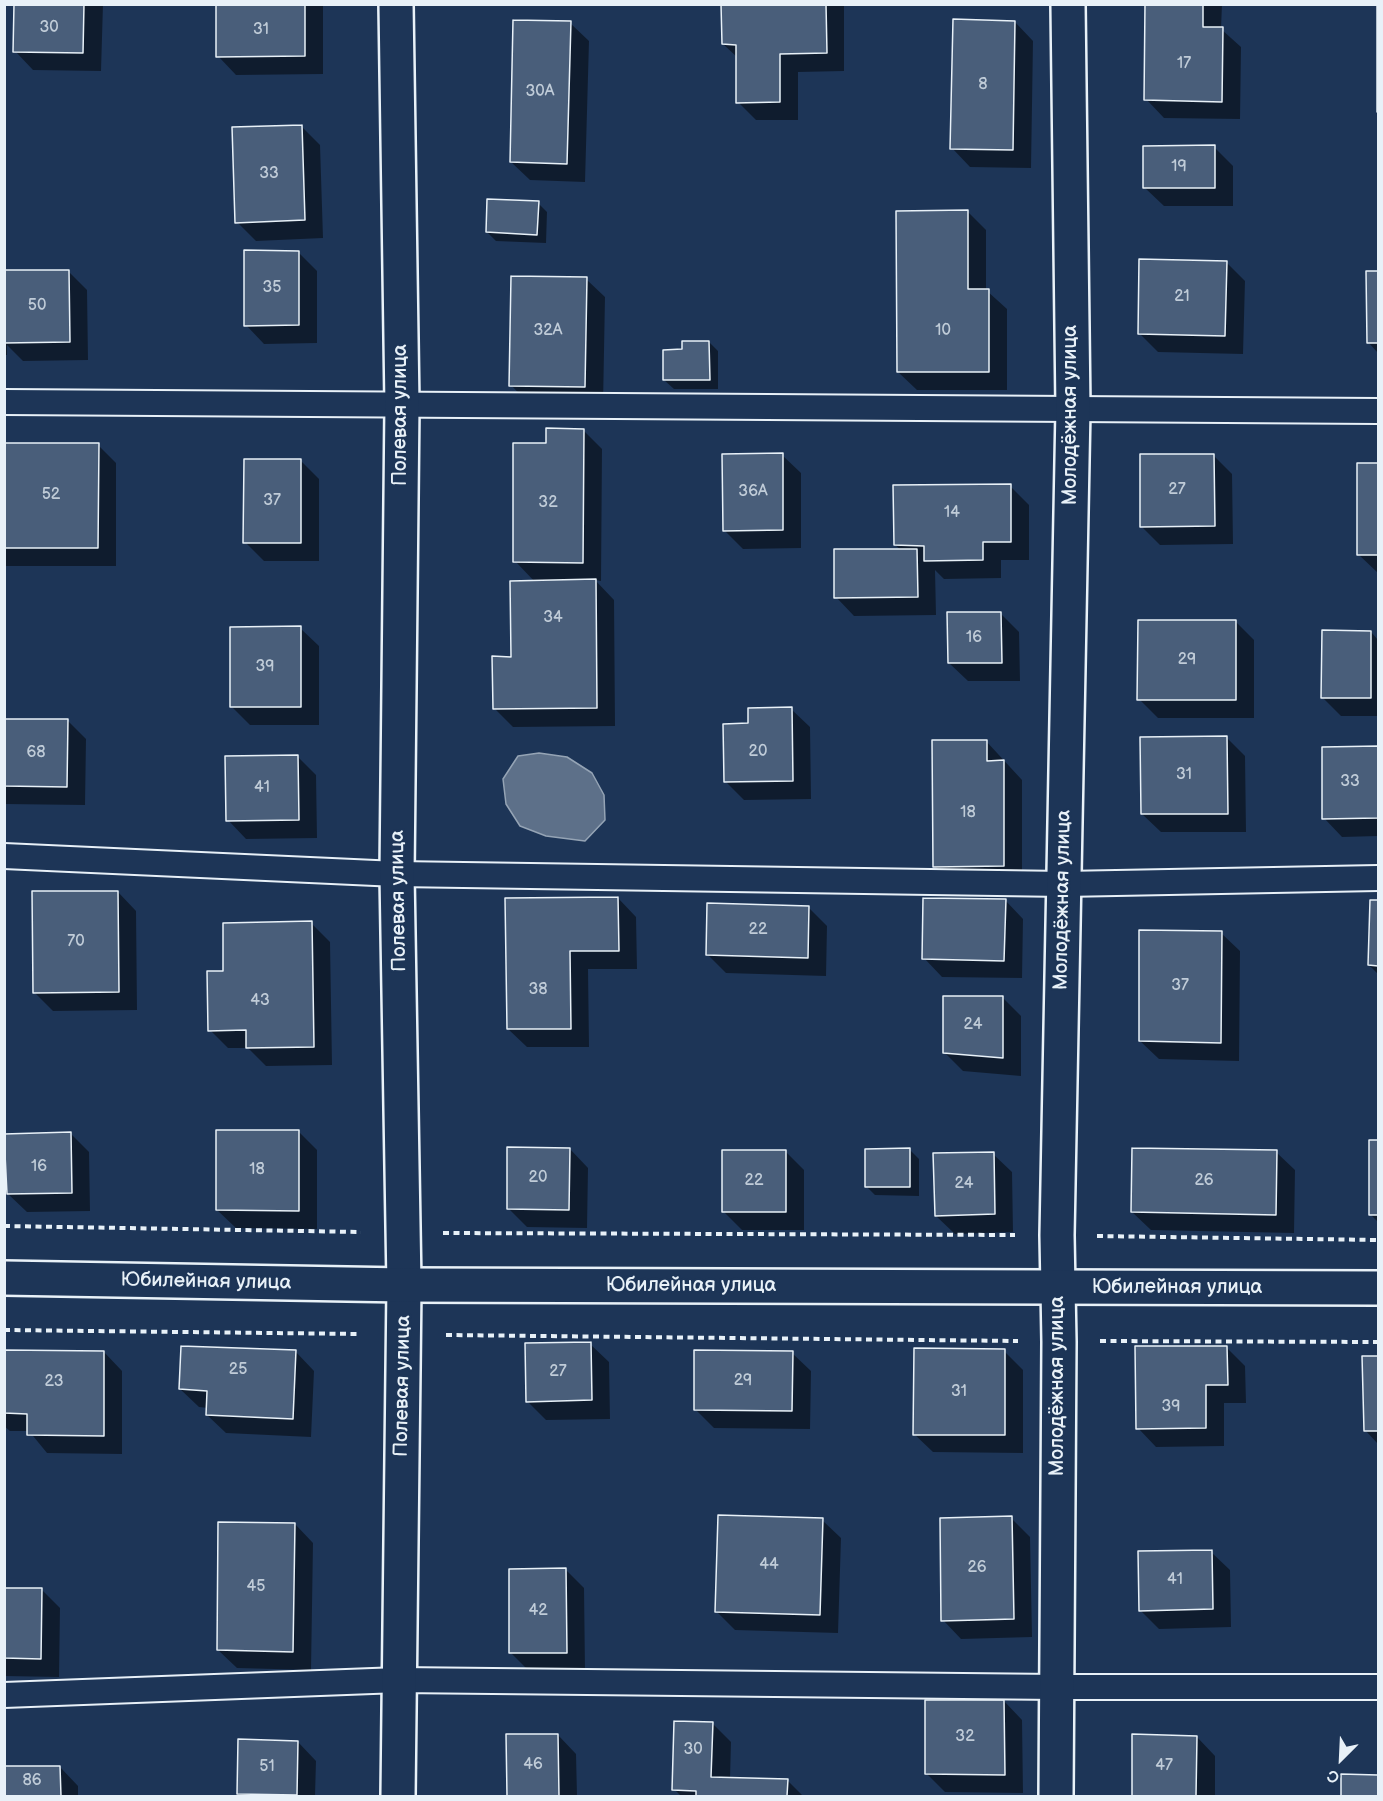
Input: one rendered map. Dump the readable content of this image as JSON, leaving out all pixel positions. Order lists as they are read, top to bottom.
{
  "streets": {
    "street": ["Полевая улица", "Молодёжная улица", "Юбилейная улица"]
  },
  "crossings": [
    ["Полевая улица", "Юбилейная улица"],
    ["Молодёжная улица", "Юбилейная улица"]
  ],
  "house_numbers": [
    "30",
    "31",
    "17",
    "8",
    "30А",
    "19",
    "33",
    "35",
    "21",
    "50",
    "32А",
    "10",
    "27",
    "36А",
    "52",
    "37",
    "32",
    "14",
    "34",
    "16",
    "29",
    "39",
    "20",
    "68",
    "31",
    "33",
    "41",
    "18",
    "22",
    "70",
    "37",
    "38",
    "43",
    "24",
    "16",
    "18",
    "20",
    "22",
    "26",
    "24",
    "25",
    "27",
    "29",
    "23",
    "31",
    "39",
    "44",
    "26",
    "41",
    "45",
    "42",
    "32",
    "30",
    "46",
    "47",
    "51",
    "86"
  ],
  "north": "bottom left"
}
